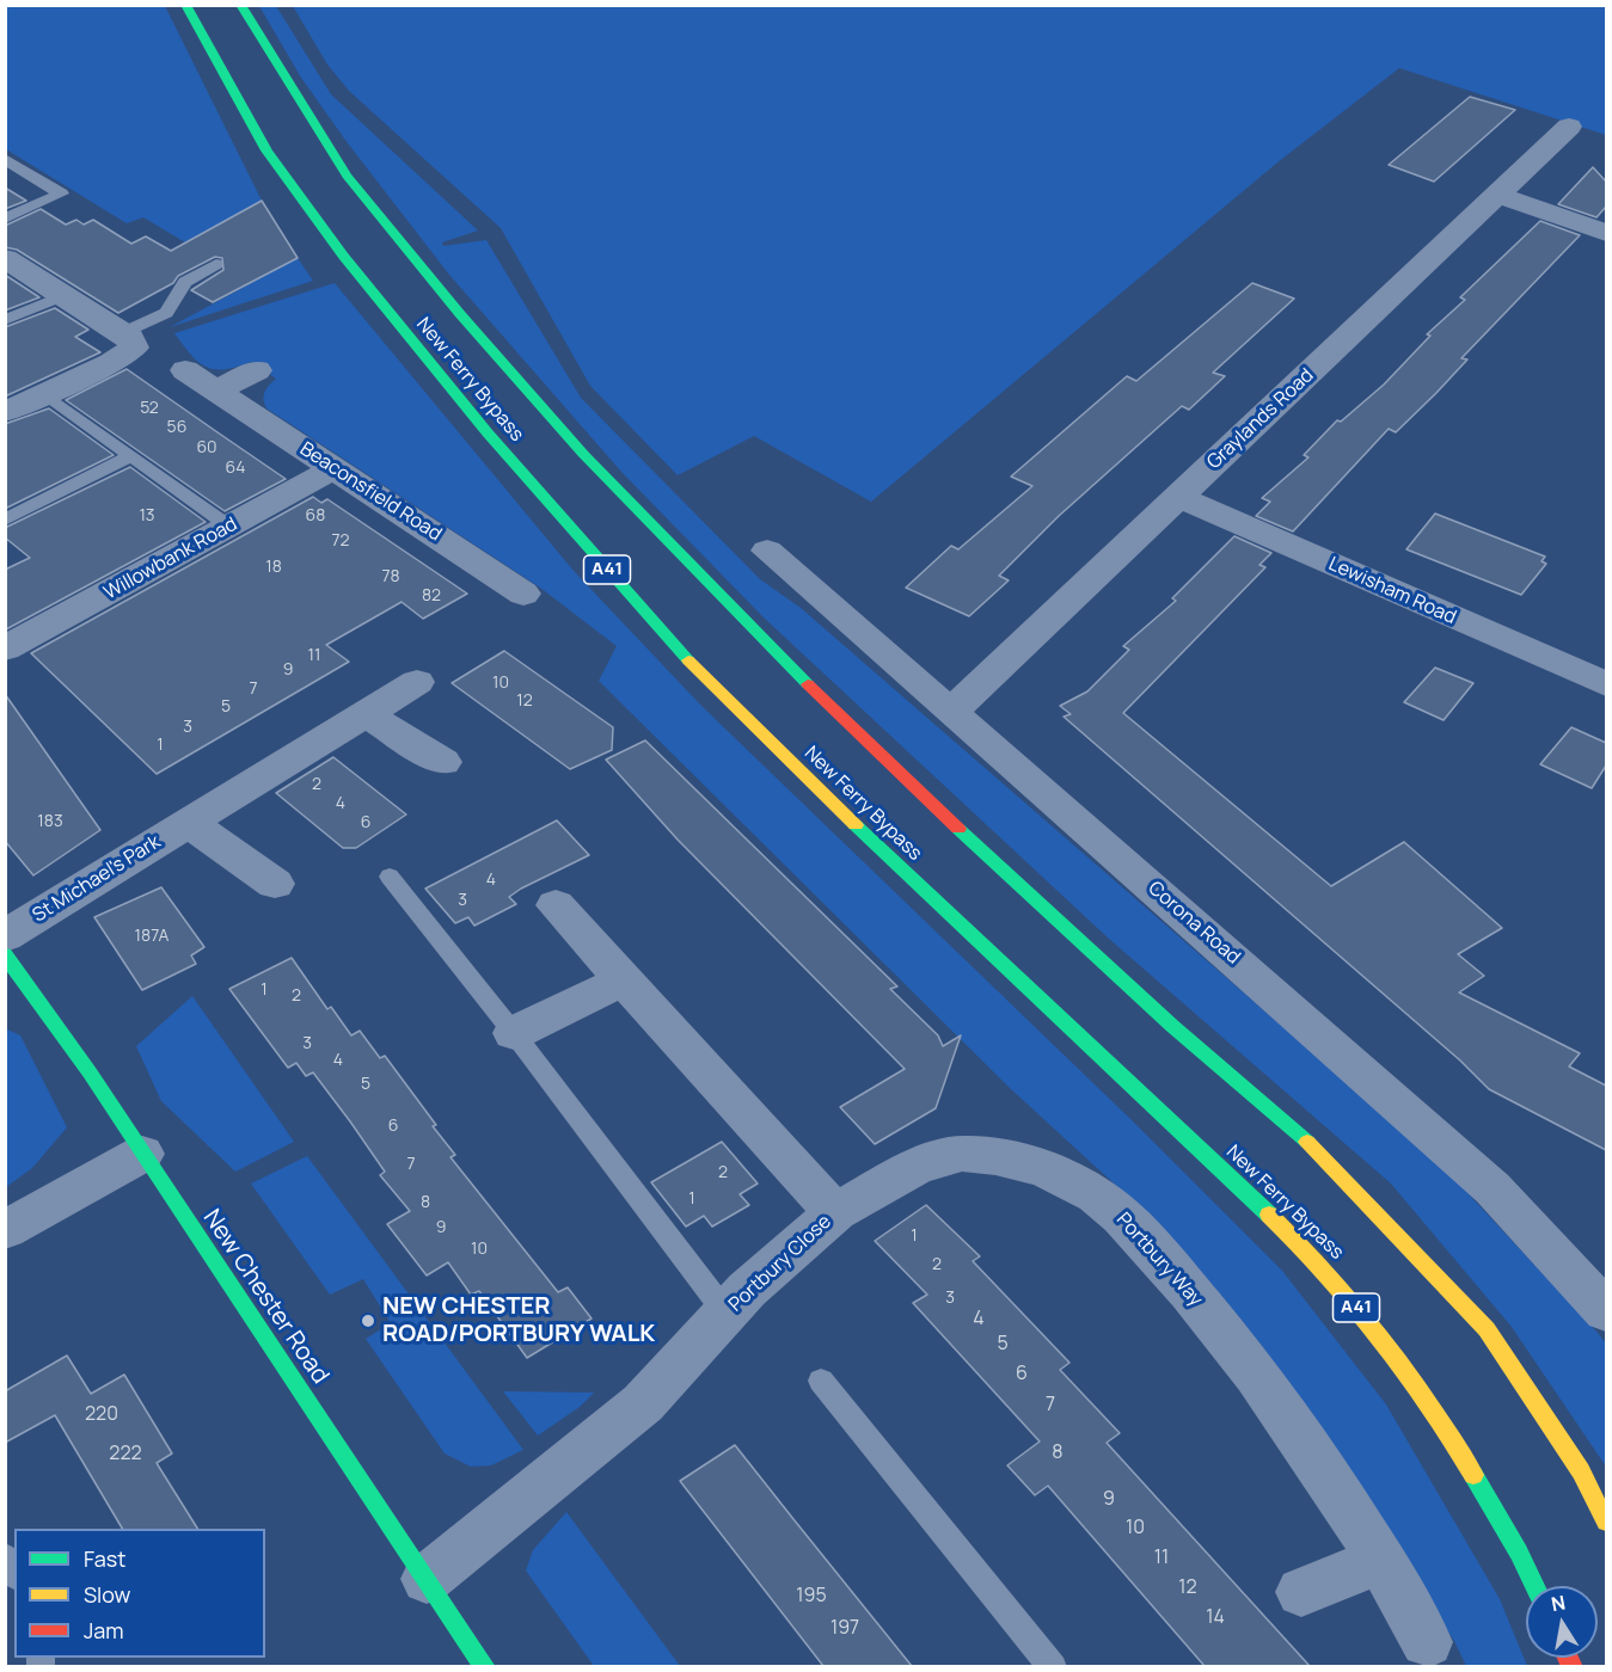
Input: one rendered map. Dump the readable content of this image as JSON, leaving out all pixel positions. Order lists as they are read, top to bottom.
{
  "streets": {
    "main road": ["New Ferry Bypass", "A41", "New Chester Road"],
    "street": [
      "Graylands Road",
      "Beaconsfield Road",
      "Willowbank Road",
      "Lewisham Road",
      "St Michael's Park",
      "Corona Road",
      "Portbury Way",
      "Portbury Close"
    ]
  },
  "crossings": [
    ["Graylands Road", "Lewisham Road"],
    ["Graylands Road", "Corona Road"],
    ["Beaconsfield Road", "Willowbank Road"],
    ["St Michael's Park", "New Chester Road"],
    ["Portbury Way", "Portbury Close"],
    ["Portbury Close", "New Chester Road"]
  ],
  "places": ["NEW CHESTER ROAD/PORTBURY WALK"],
  "house_numbers": [
    "52",
    "56",
    "60",
    "64",
    "13",
    "68",
    "72",
    "18",
    "78",
    "82",
    "11",
    "9",
    "10",
    "7",
    "12",
    "5",
    "3",
    "1",
    "2",
    "4",
    "183",
    "6",
    "4",
    "3",
    "187A",
    "1",
    "2",
    "3",
    "4",
    "5",
    "6",
    "7",
    "2",
    "1",
    "8",
    "9",
    "1",
    "10",
    "2",
    "3",
    "4",
    "5",
    "6",
    "7",
    "220",
    "8",
    "222",
    "9",
    "10",
    "11",
    "12",
    "195",
    "14",
    "197"
  ],
  "legend": ["Fast", "Slow", "Jam"],
  "north": "top"
}
